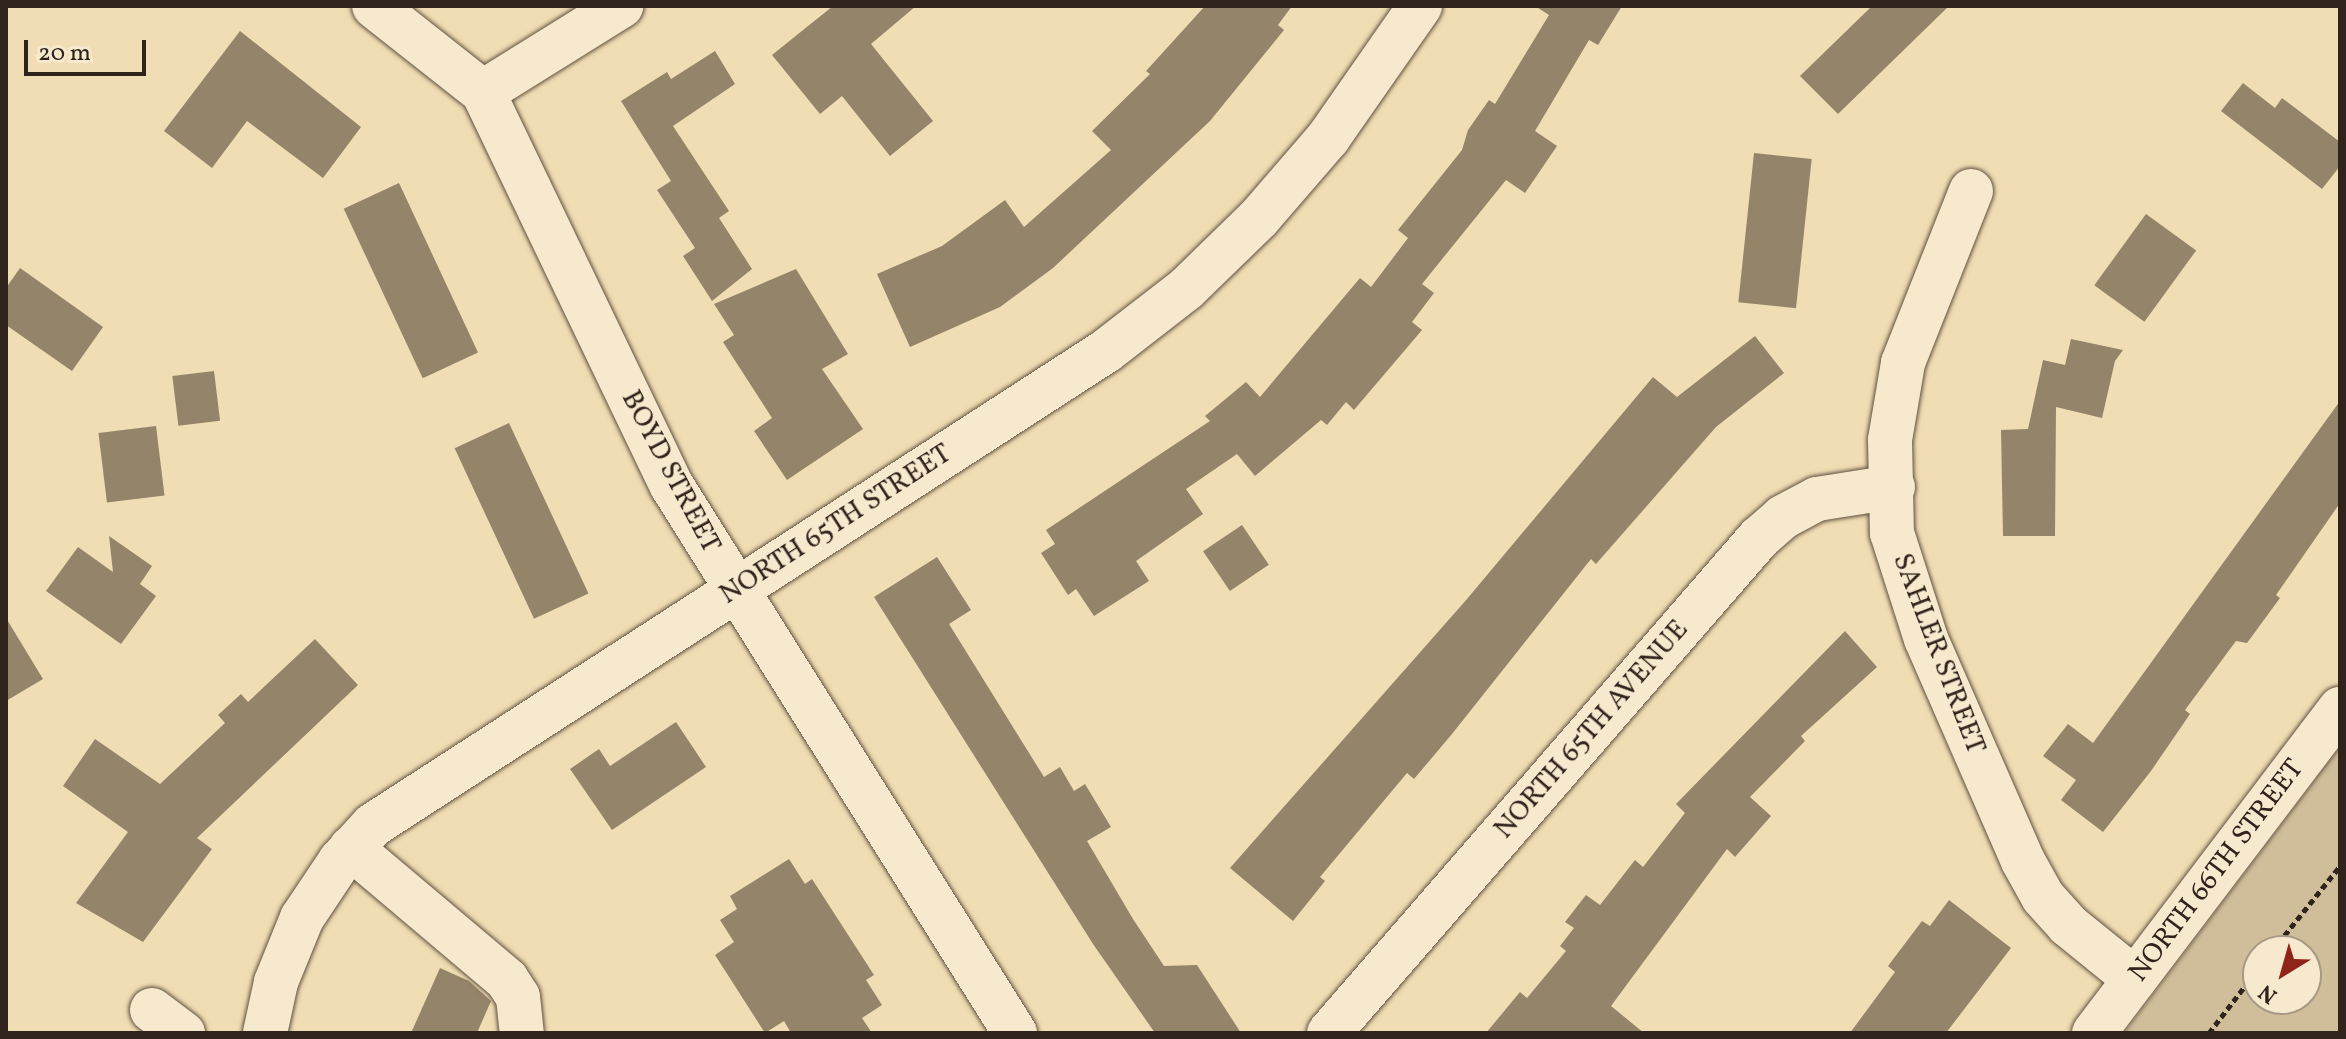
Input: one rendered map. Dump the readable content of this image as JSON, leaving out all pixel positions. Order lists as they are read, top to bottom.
{
  "streets": {
    "street": [
      "BOYD STREET",
      "NORTH 65TH STREET",
      "SAHLER STREET",
      "NORTH 65TH AVENUE",
      "NORTH 66TH STREET"
    ]
  },
  "crossings": [
    ["BOYD STREET", "NORTH 65TH STREET"],
    ["SAHLER STREET", "NORTH 65TH AVENUE"],
    ["SAHLER STREET", "NORTH 66TH STREET"]
  ],
  "scale_bar": "20 m",
  "north": "bottom left"
}
